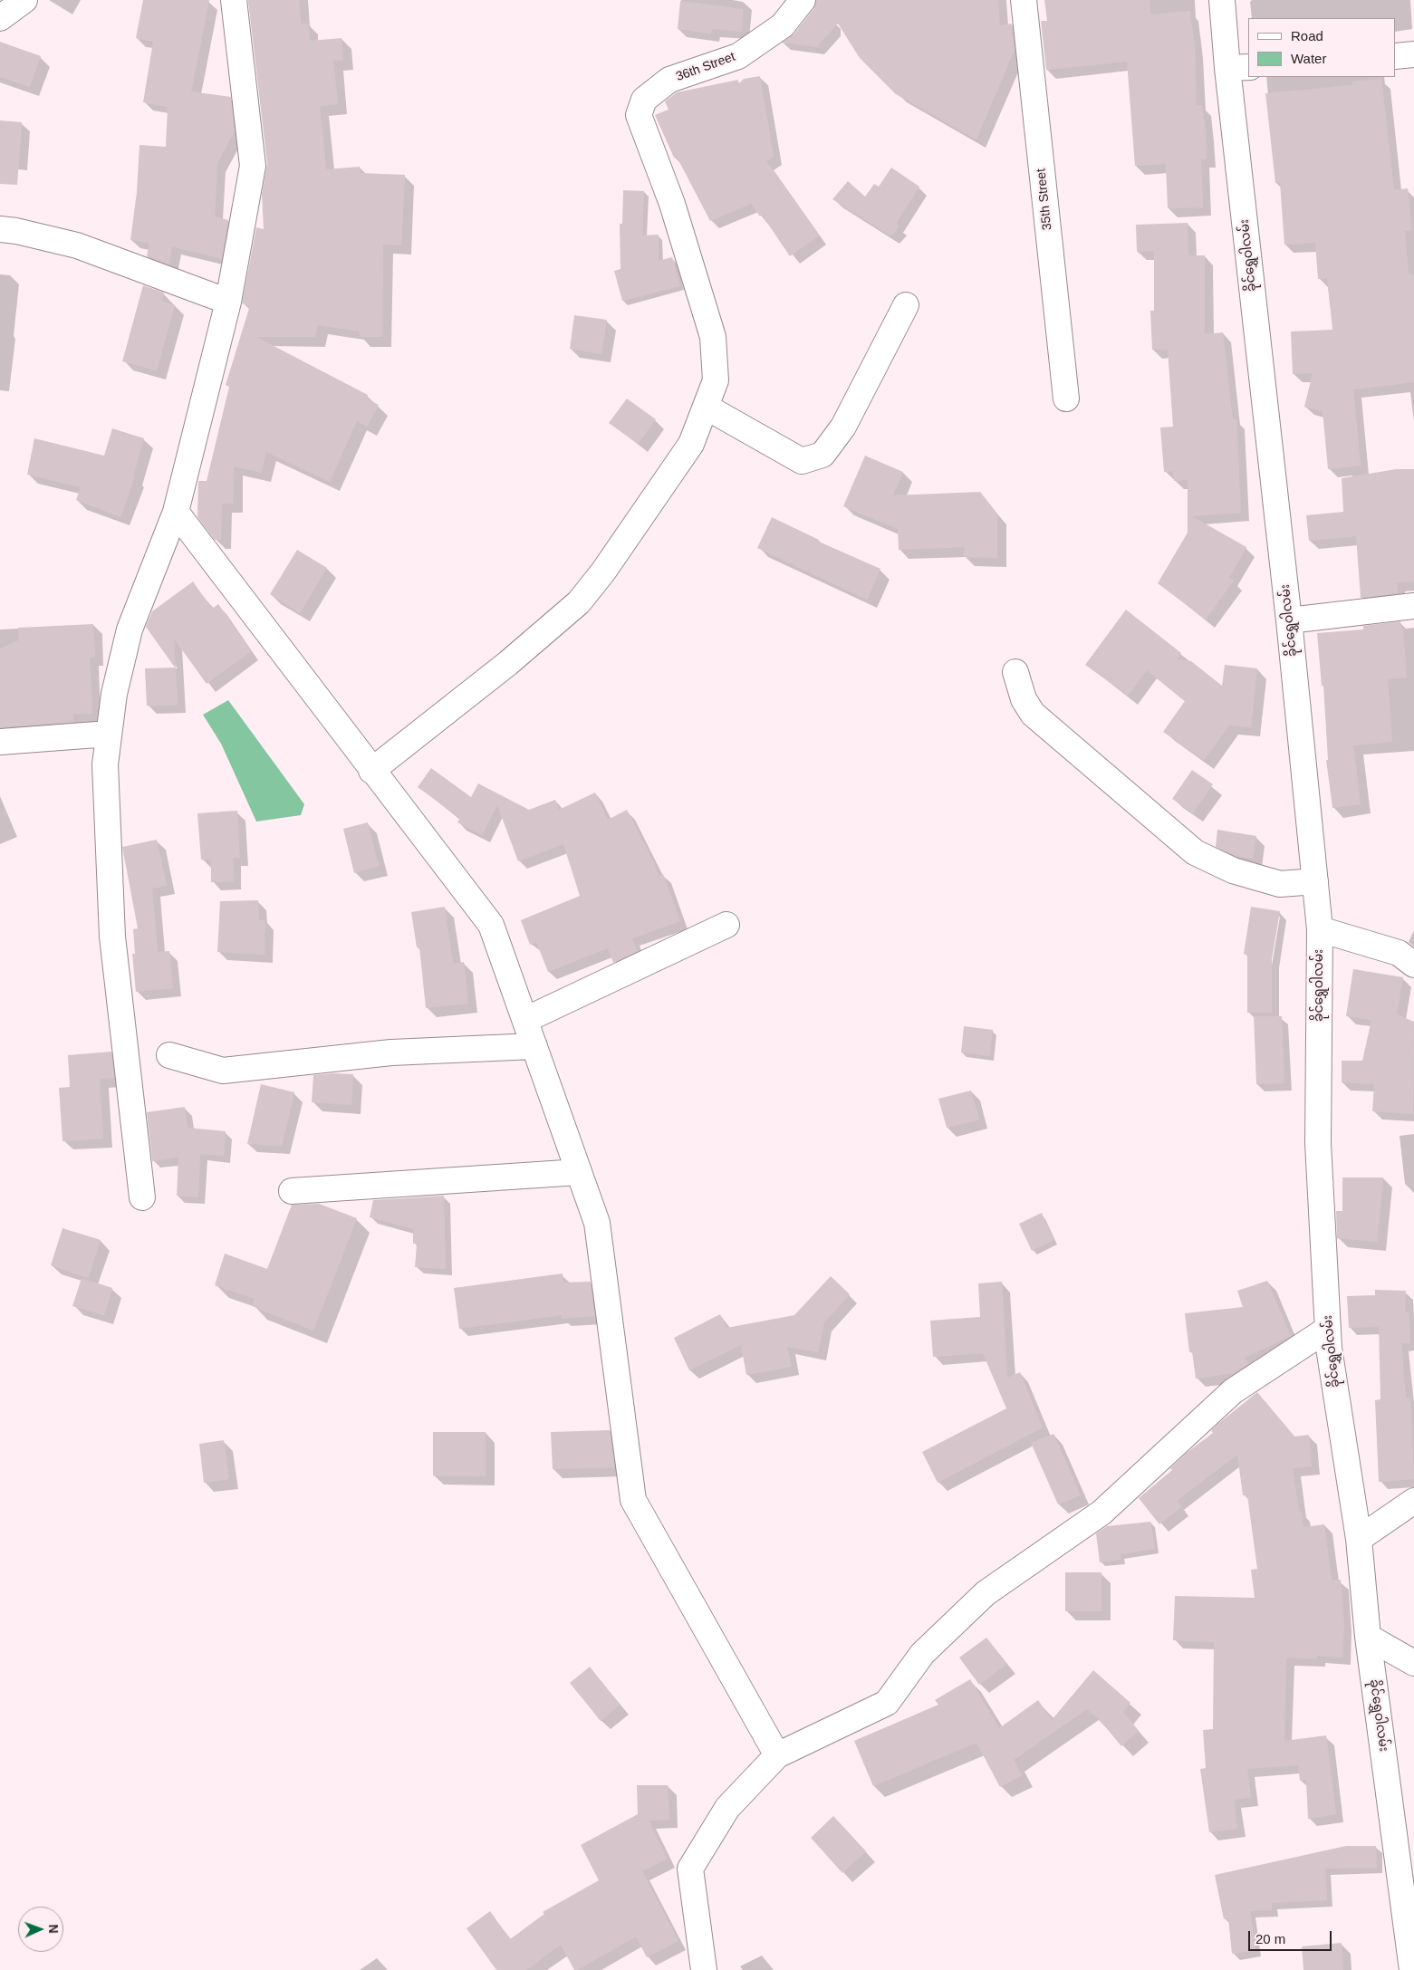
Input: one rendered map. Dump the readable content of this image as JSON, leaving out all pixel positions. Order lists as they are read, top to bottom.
{
  "streets": {
    "street": ["36th Street", "35th Street", "ခိုင်ရွှေဝါလမ်း"]
  },
  "legend": ["Road", "Water"],
  "scale_bar": "20 m",
  "north": "right"
}
